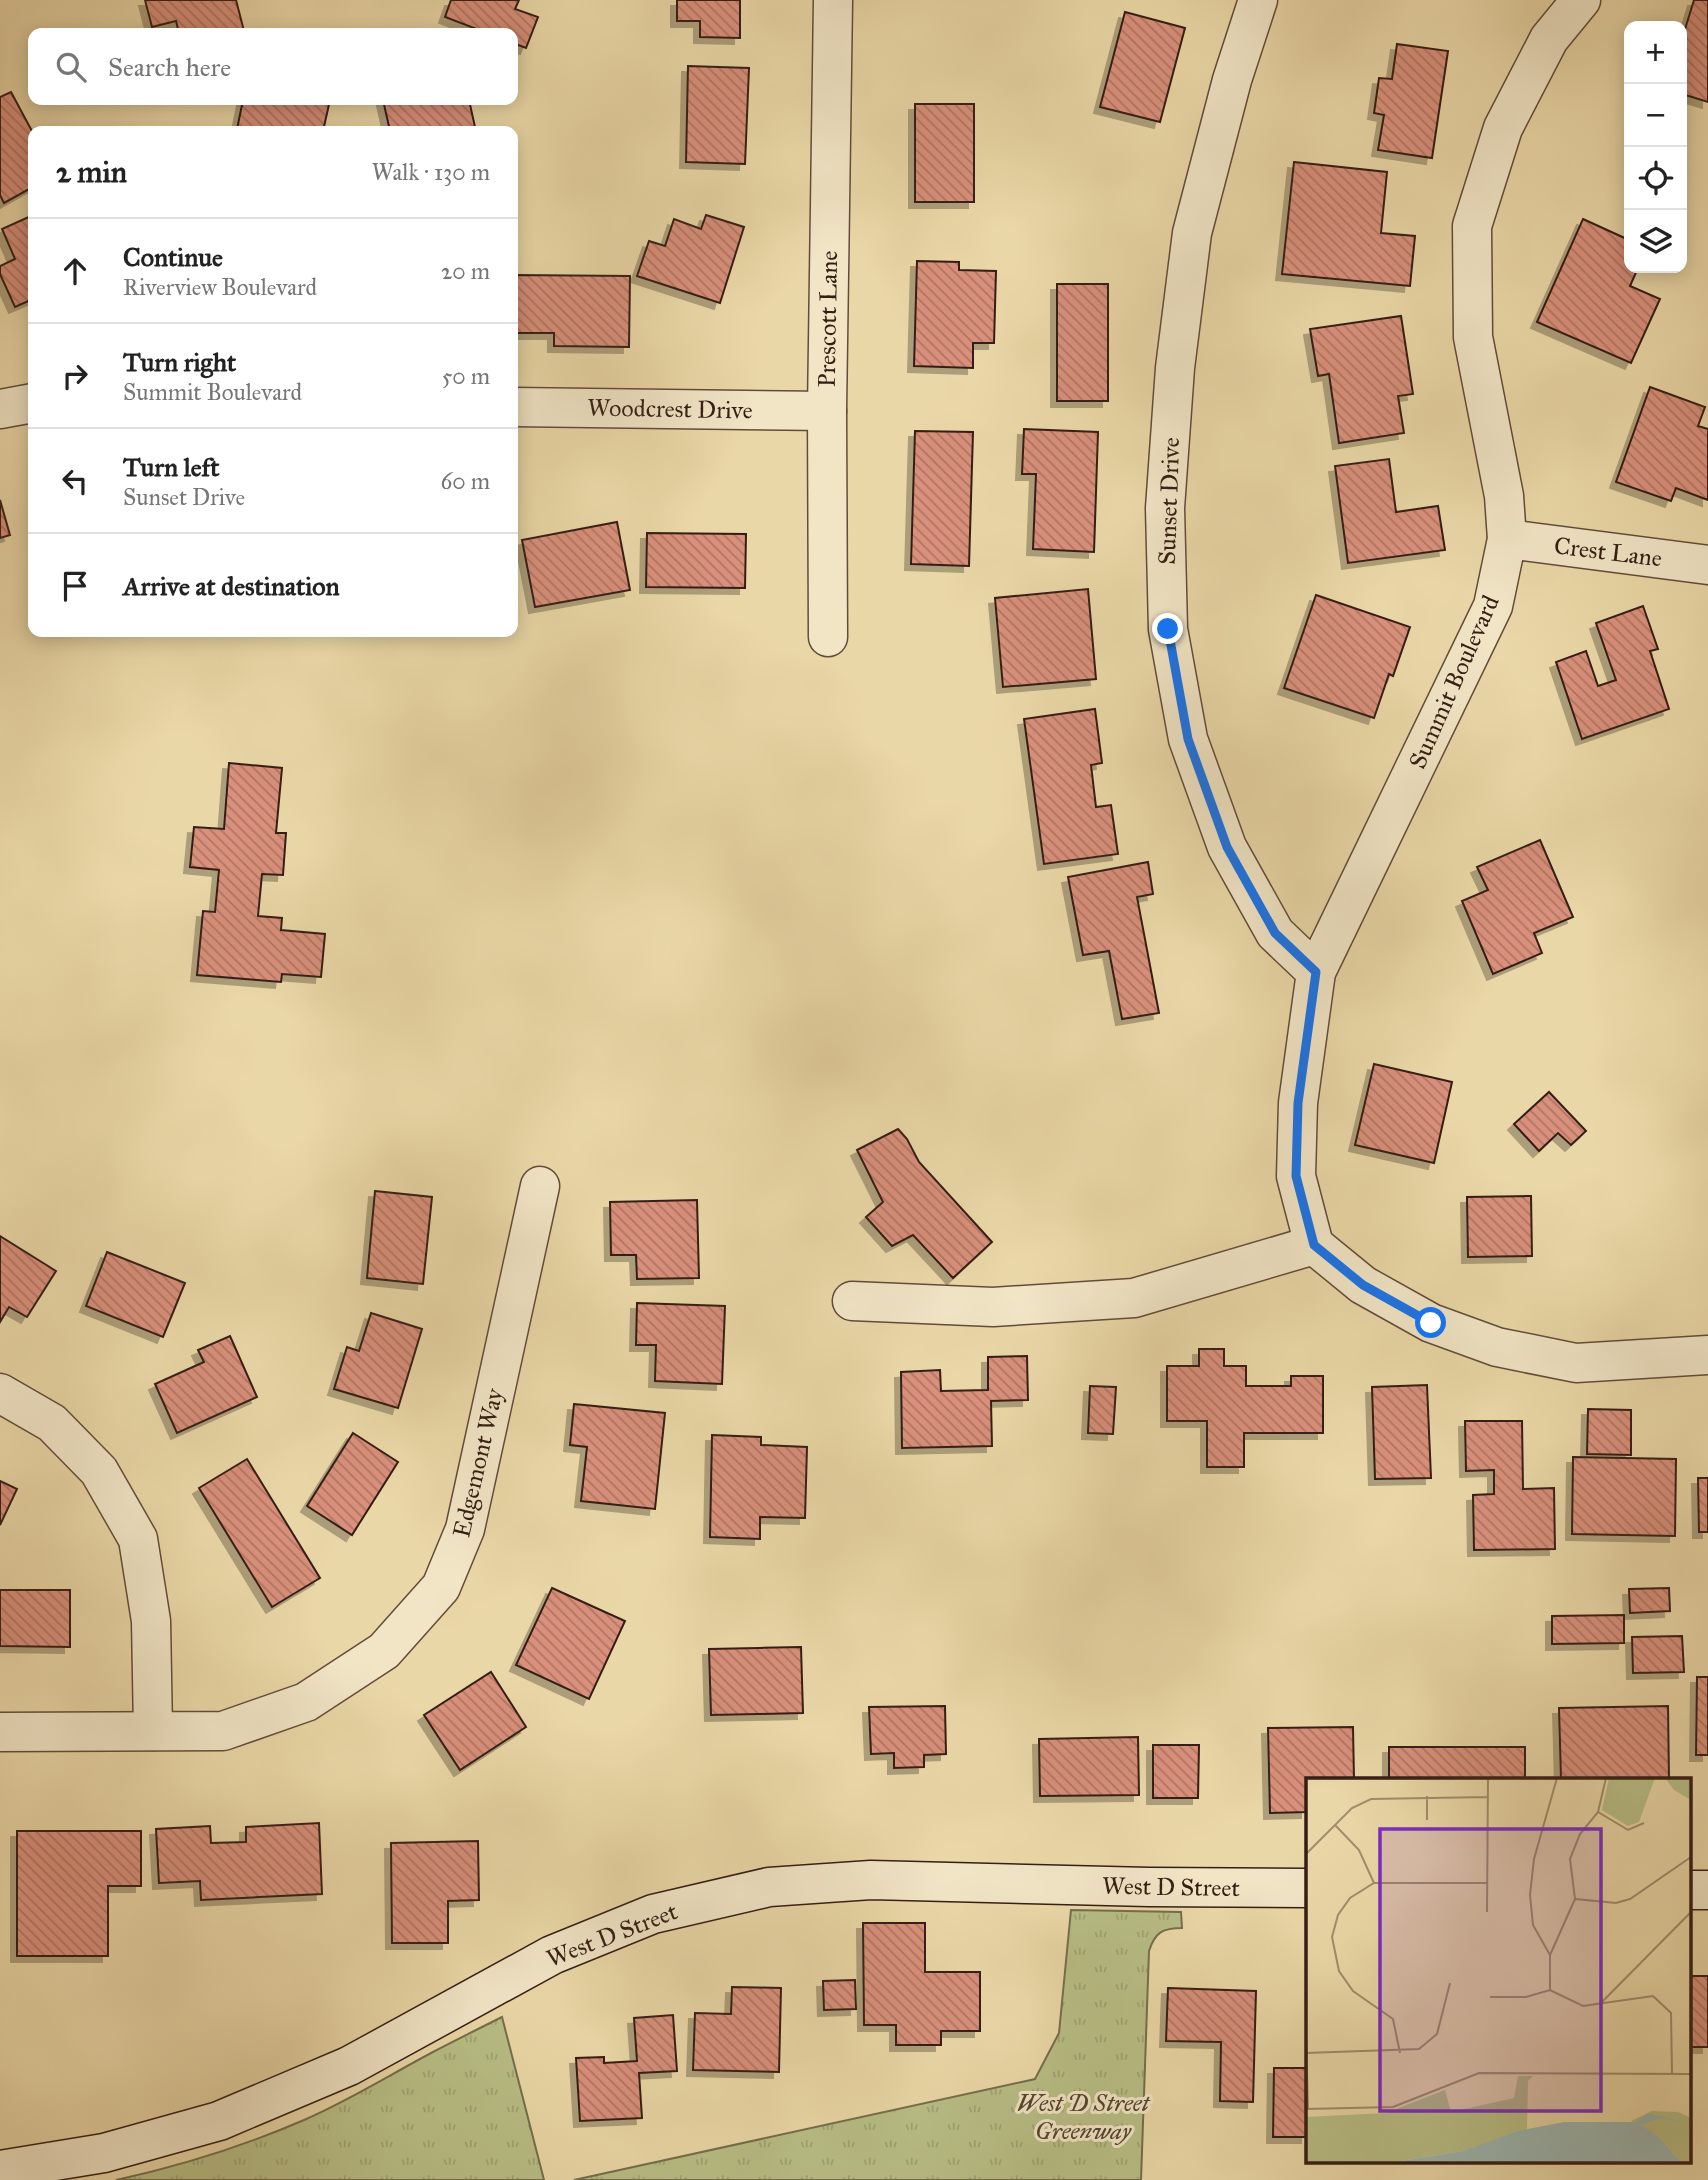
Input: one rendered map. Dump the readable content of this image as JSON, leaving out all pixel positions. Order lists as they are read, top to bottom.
{
  "streets": {
    "street": [
      "Prescott Lane",
      "Woodcrest Drive",
      "Sunset Drive",
      "Crest Lane",
      "Summit Boulevard",
      "Edgemont Way",
      "West D Street"
    ]
  },
  "crossings": [
    ["Prescott Lane", "Woodcrest Drive"],
    ["Sunset Drive", "Summit Boulevard"],
    ["Crest Lane", "Summit Boulevard"]
  ],
  "parks": ["West D Street Greenway"],
  "page": {
    "map_buttons": ["+", "−"],
    "search": "Search here",
    "heading": ["2 min", "Walk · 130 m"],
    "list": [
      ["Continue", "Riverview Boulevard", "20 m"],
      ["Turn right", "Summit Boulevard", "50 m"],
      ["Turn left", "Sunset Drive", "60 m"],
      "Arrive at destination"
    ]
  }
}
